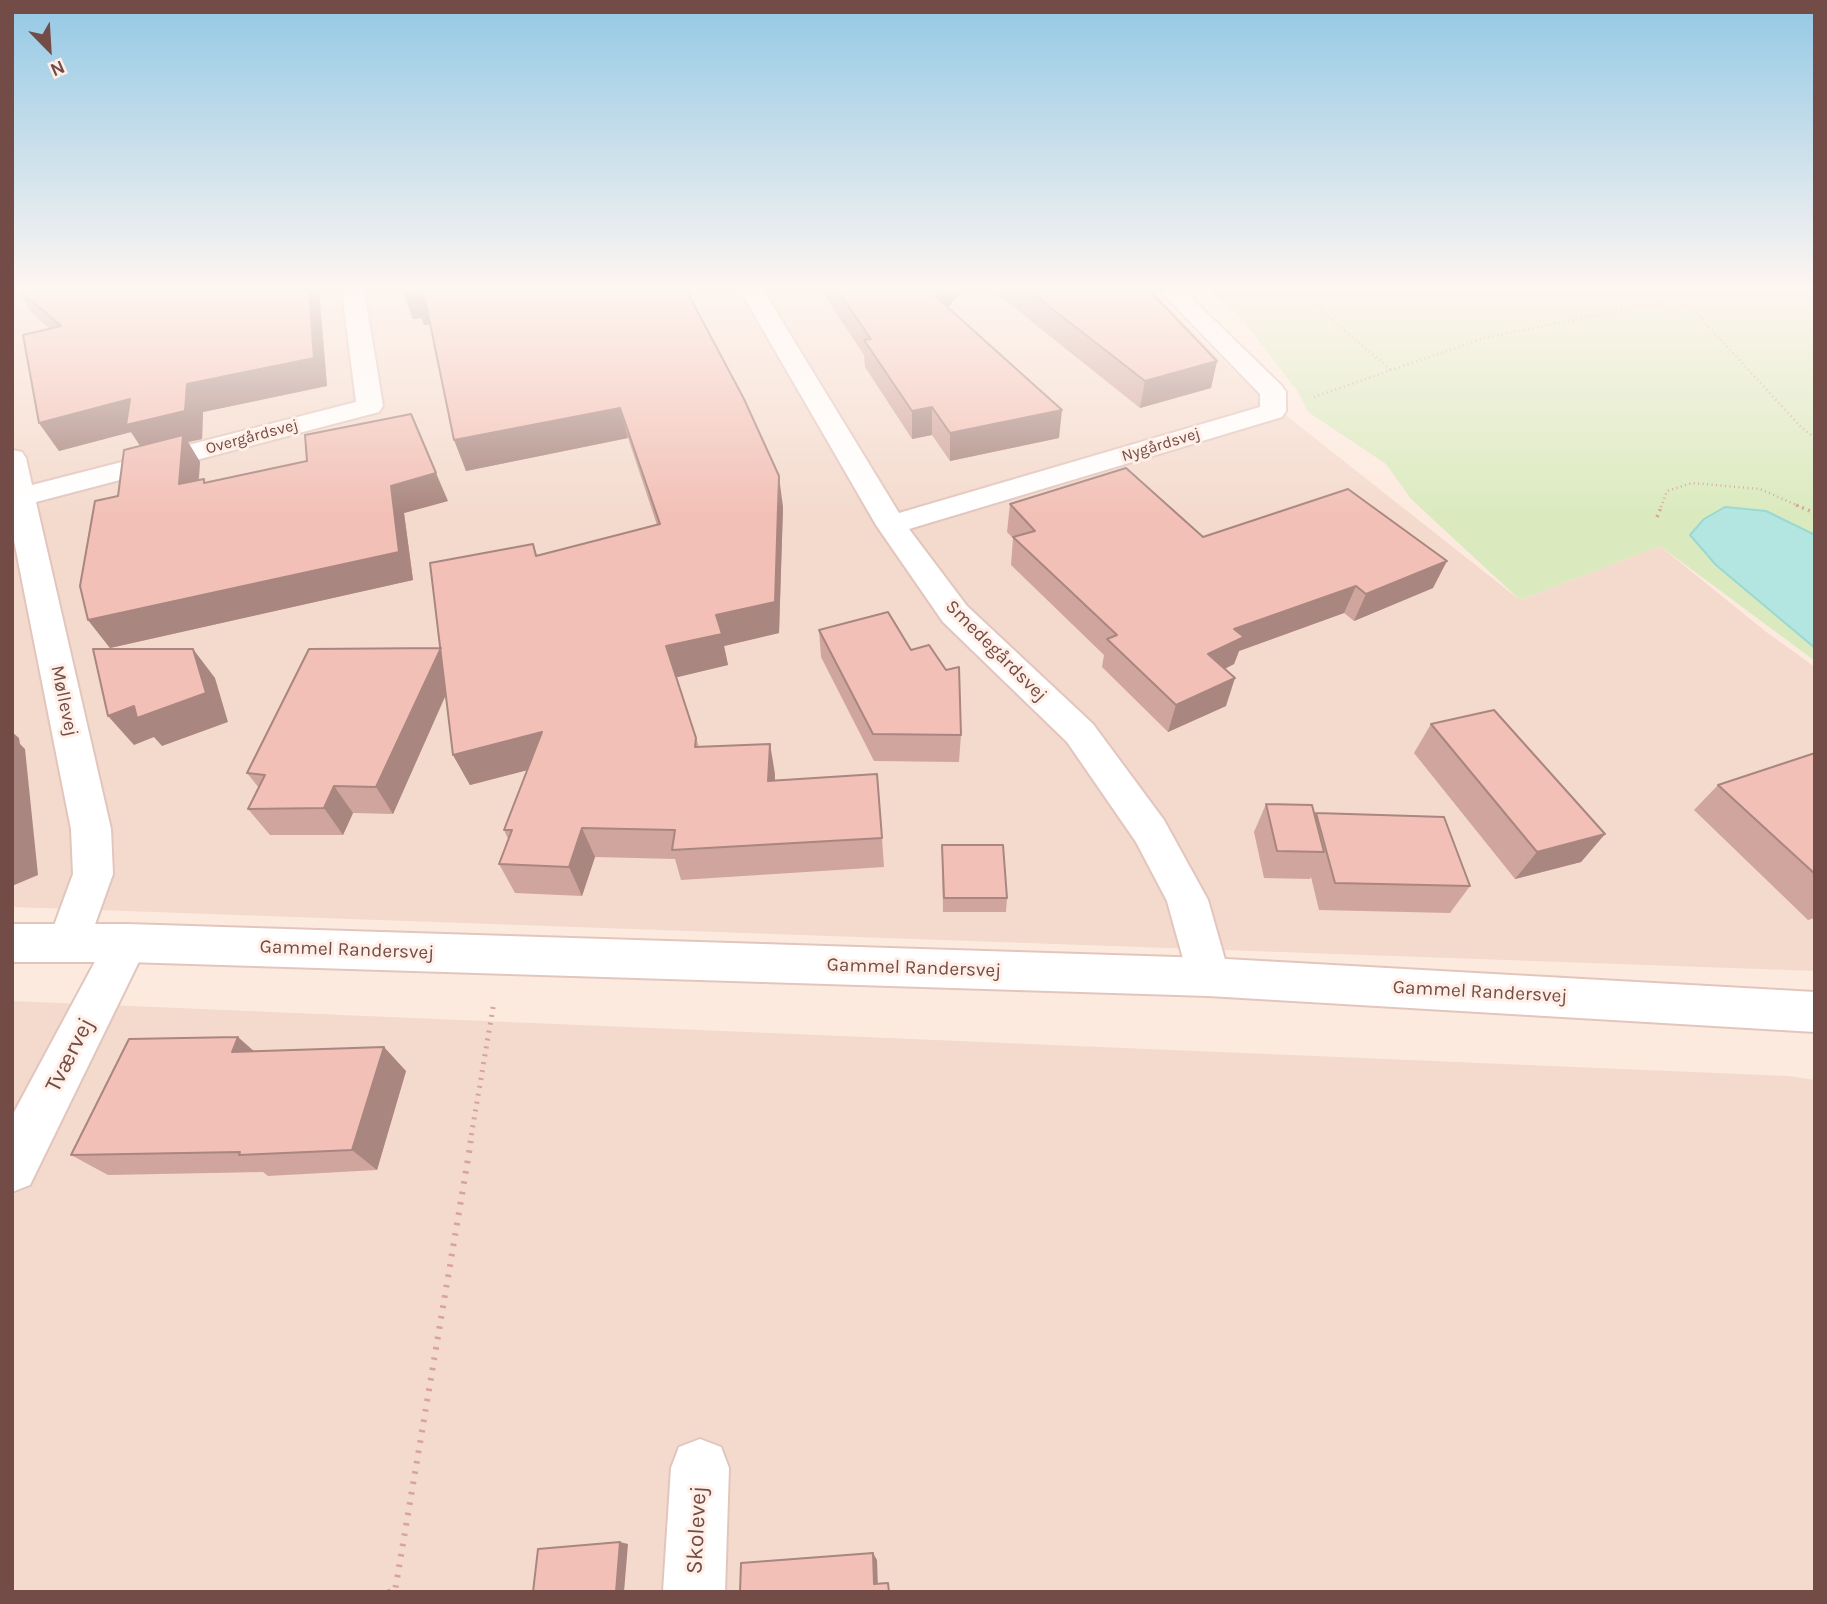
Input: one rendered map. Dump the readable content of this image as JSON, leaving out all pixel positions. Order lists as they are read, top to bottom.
{
  "streets": {
    "street": [
      "Overgårdsvej",
      "Nygårdsvej",
      "Smedegårdsvej",
      "Møllevej",
      "Gammel Randersvej",
      "Tværvej",
      "Skolevej"
    ]
  },
  "crossings": [
    ["Overgårdsvej", "Møllevej"],
    ["Nygårdsvej", "Smedegårdsvej"],
    ["Smedegårdsvej", "Gammel Randersvej"],
    ["Møllevej", "Gammel Randersvej"],
    ["Gammel Randersvej", "Tværvej"]
  ],
  "north": "bottom right"
}
